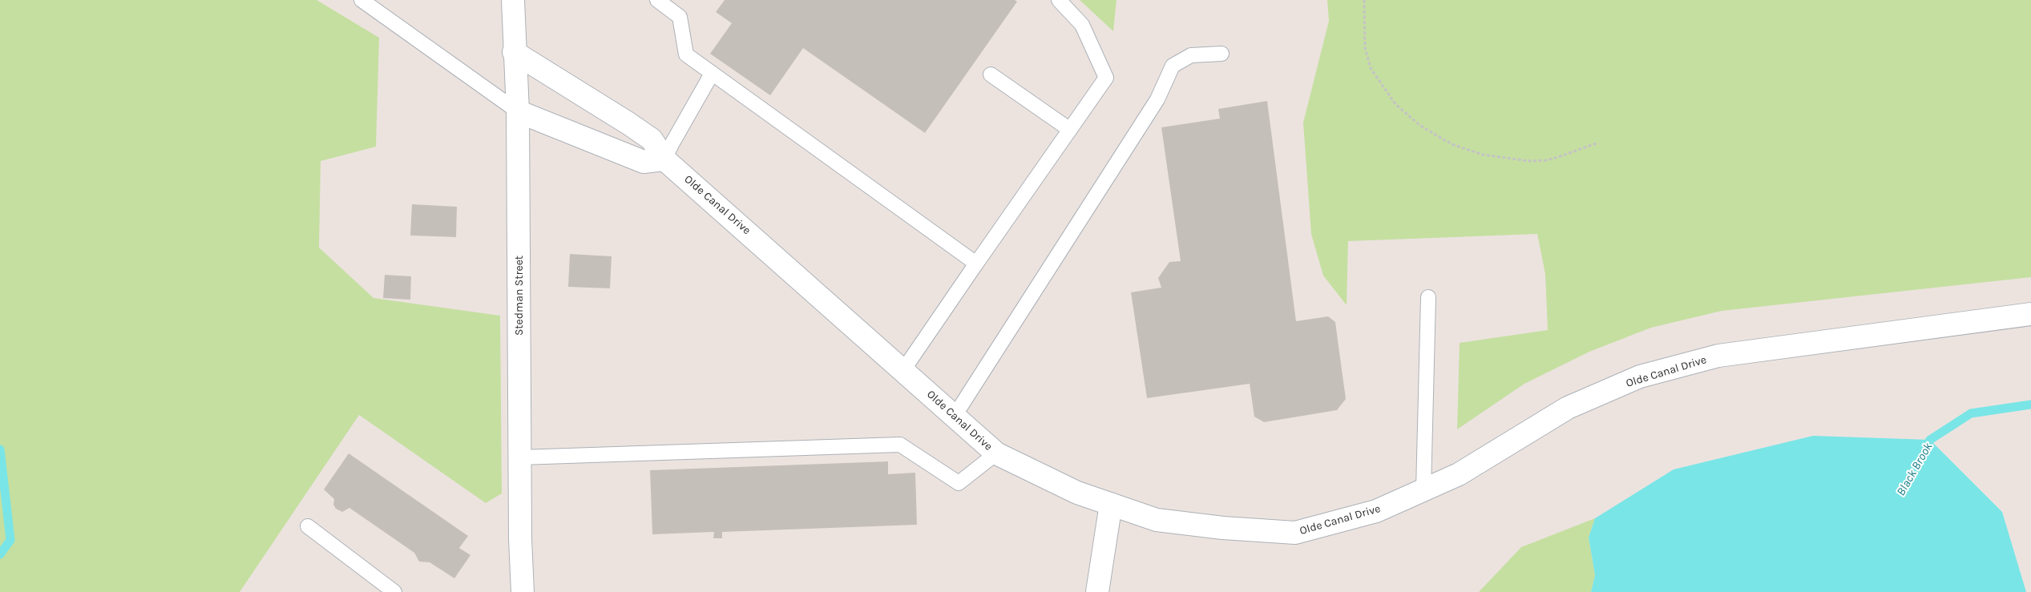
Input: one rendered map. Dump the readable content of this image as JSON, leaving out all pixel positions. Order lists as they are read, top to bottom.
{
  "streets": {
    "street": ["Olde Canal Drive", "Stedman Street"]
  },
  "crossings": [
    ["Olde Canal Drive", "Stedman Street"]
  ],
  "water": ["Black Brook"]
}
